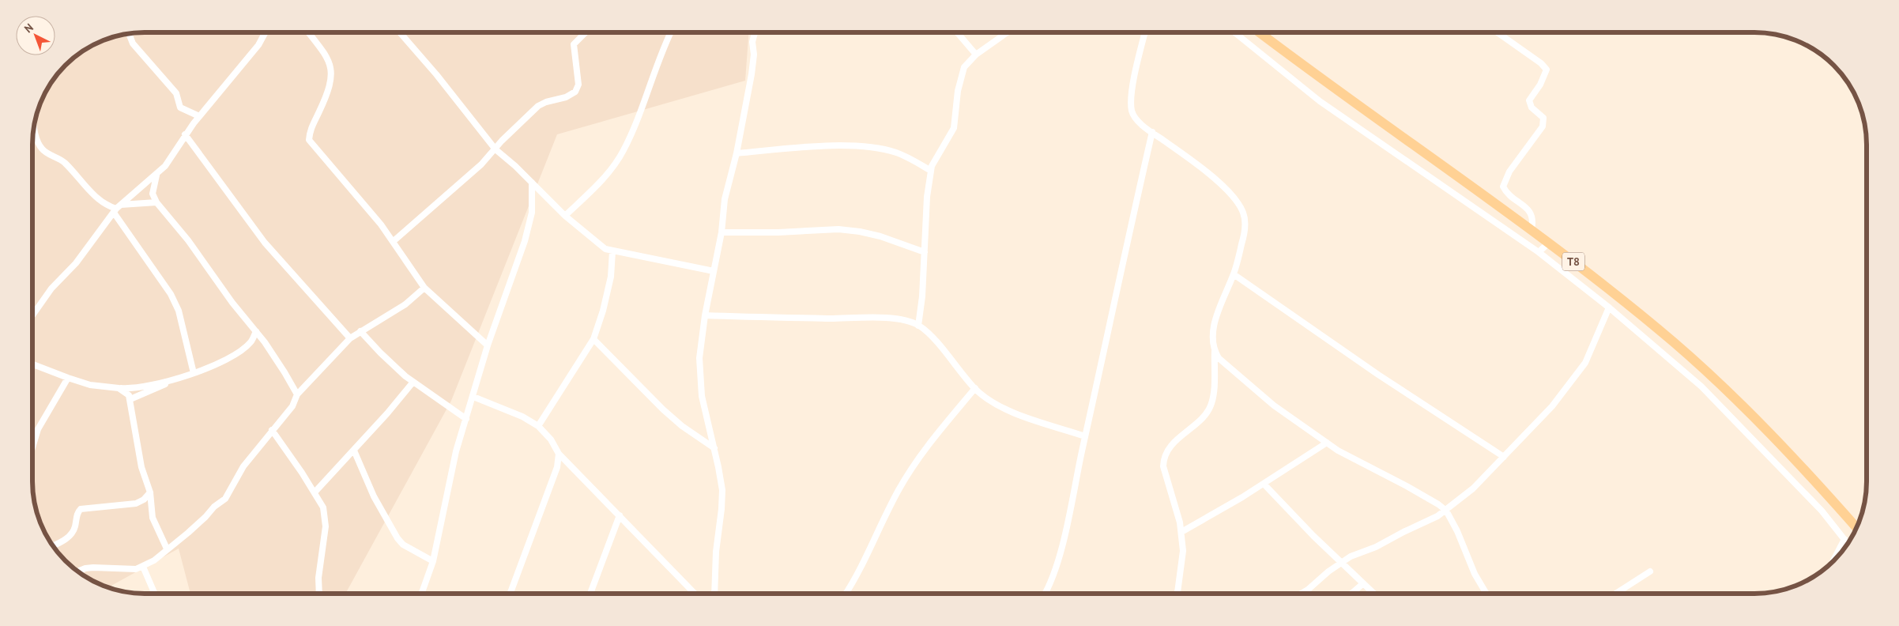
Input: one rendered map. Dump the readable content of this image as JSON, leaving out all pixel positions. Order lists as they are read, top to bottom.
{
  "streets": {
    "main road": ["T8"]
  },
  "north": "top left"
}
